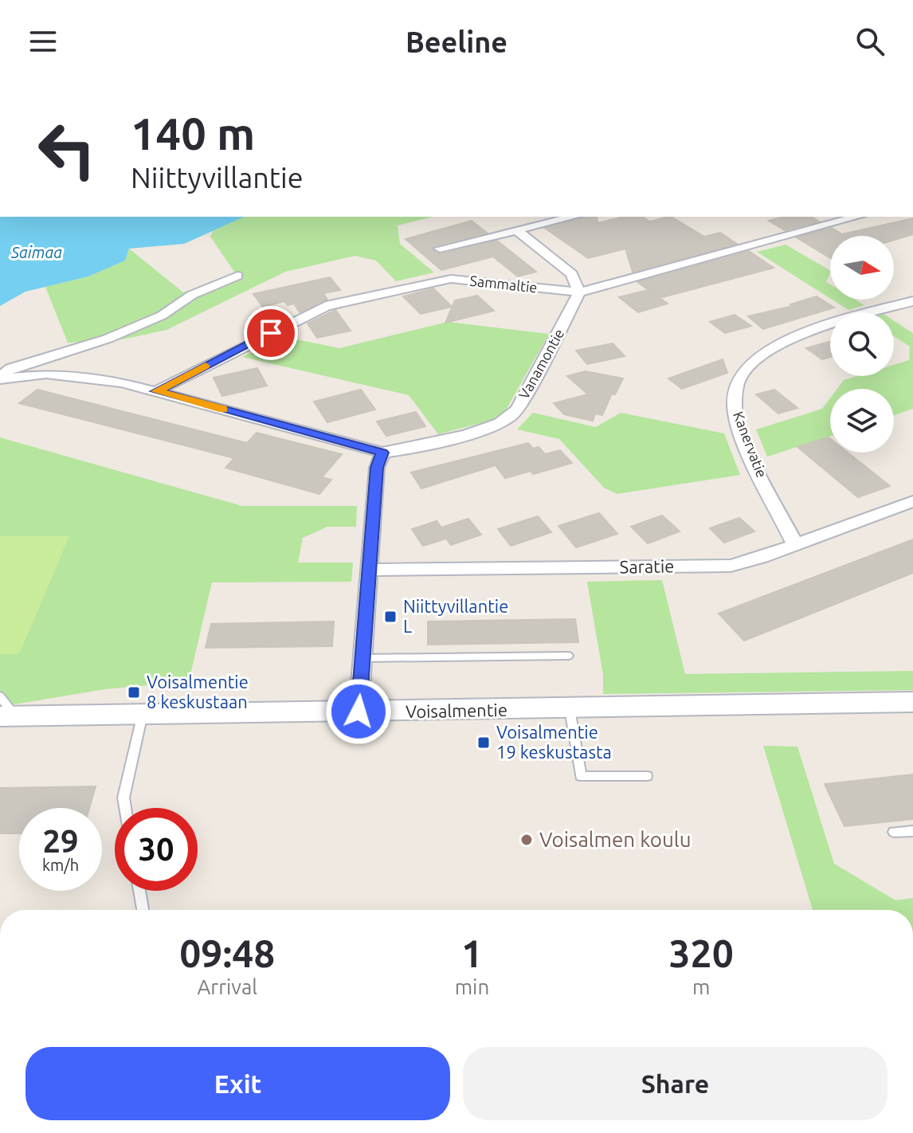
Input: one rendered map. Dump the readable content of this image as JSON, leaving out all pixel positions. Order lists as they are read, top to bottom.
{
  "streets": {
    "street": [
      "Sammaltie",
      "Vanamontie",
      "Kanervatie",
      "Saratie",
      "Voisalmentie"
    ]
  },
  "crossings": [
    ["Sammaltie", "Vanamontie"],
    ["Kanervatie", "Saratie"]
  ],
  "water": ["Saimaa"],
  "places": {
    "transit": ["Niittyvillantie L", "Voisalmentie 8 keskustaan", "Voisalmentie 19 keskustasta"],
    "other": ["Voisalmen koulu"]
  },
  "north": "right",
  "page": {
    "header": "Beeline",
    "turn": ["140 m", "Niittyvillantie"],
    "speed": "29 km/h",
    "limit": "30",
    "eta": [
      "09:48",
      "Arrival",
      "1",
      "min",
      "320",
      "m"
    ],
    "buttons": ["Exit", "Share"]
  }
}
